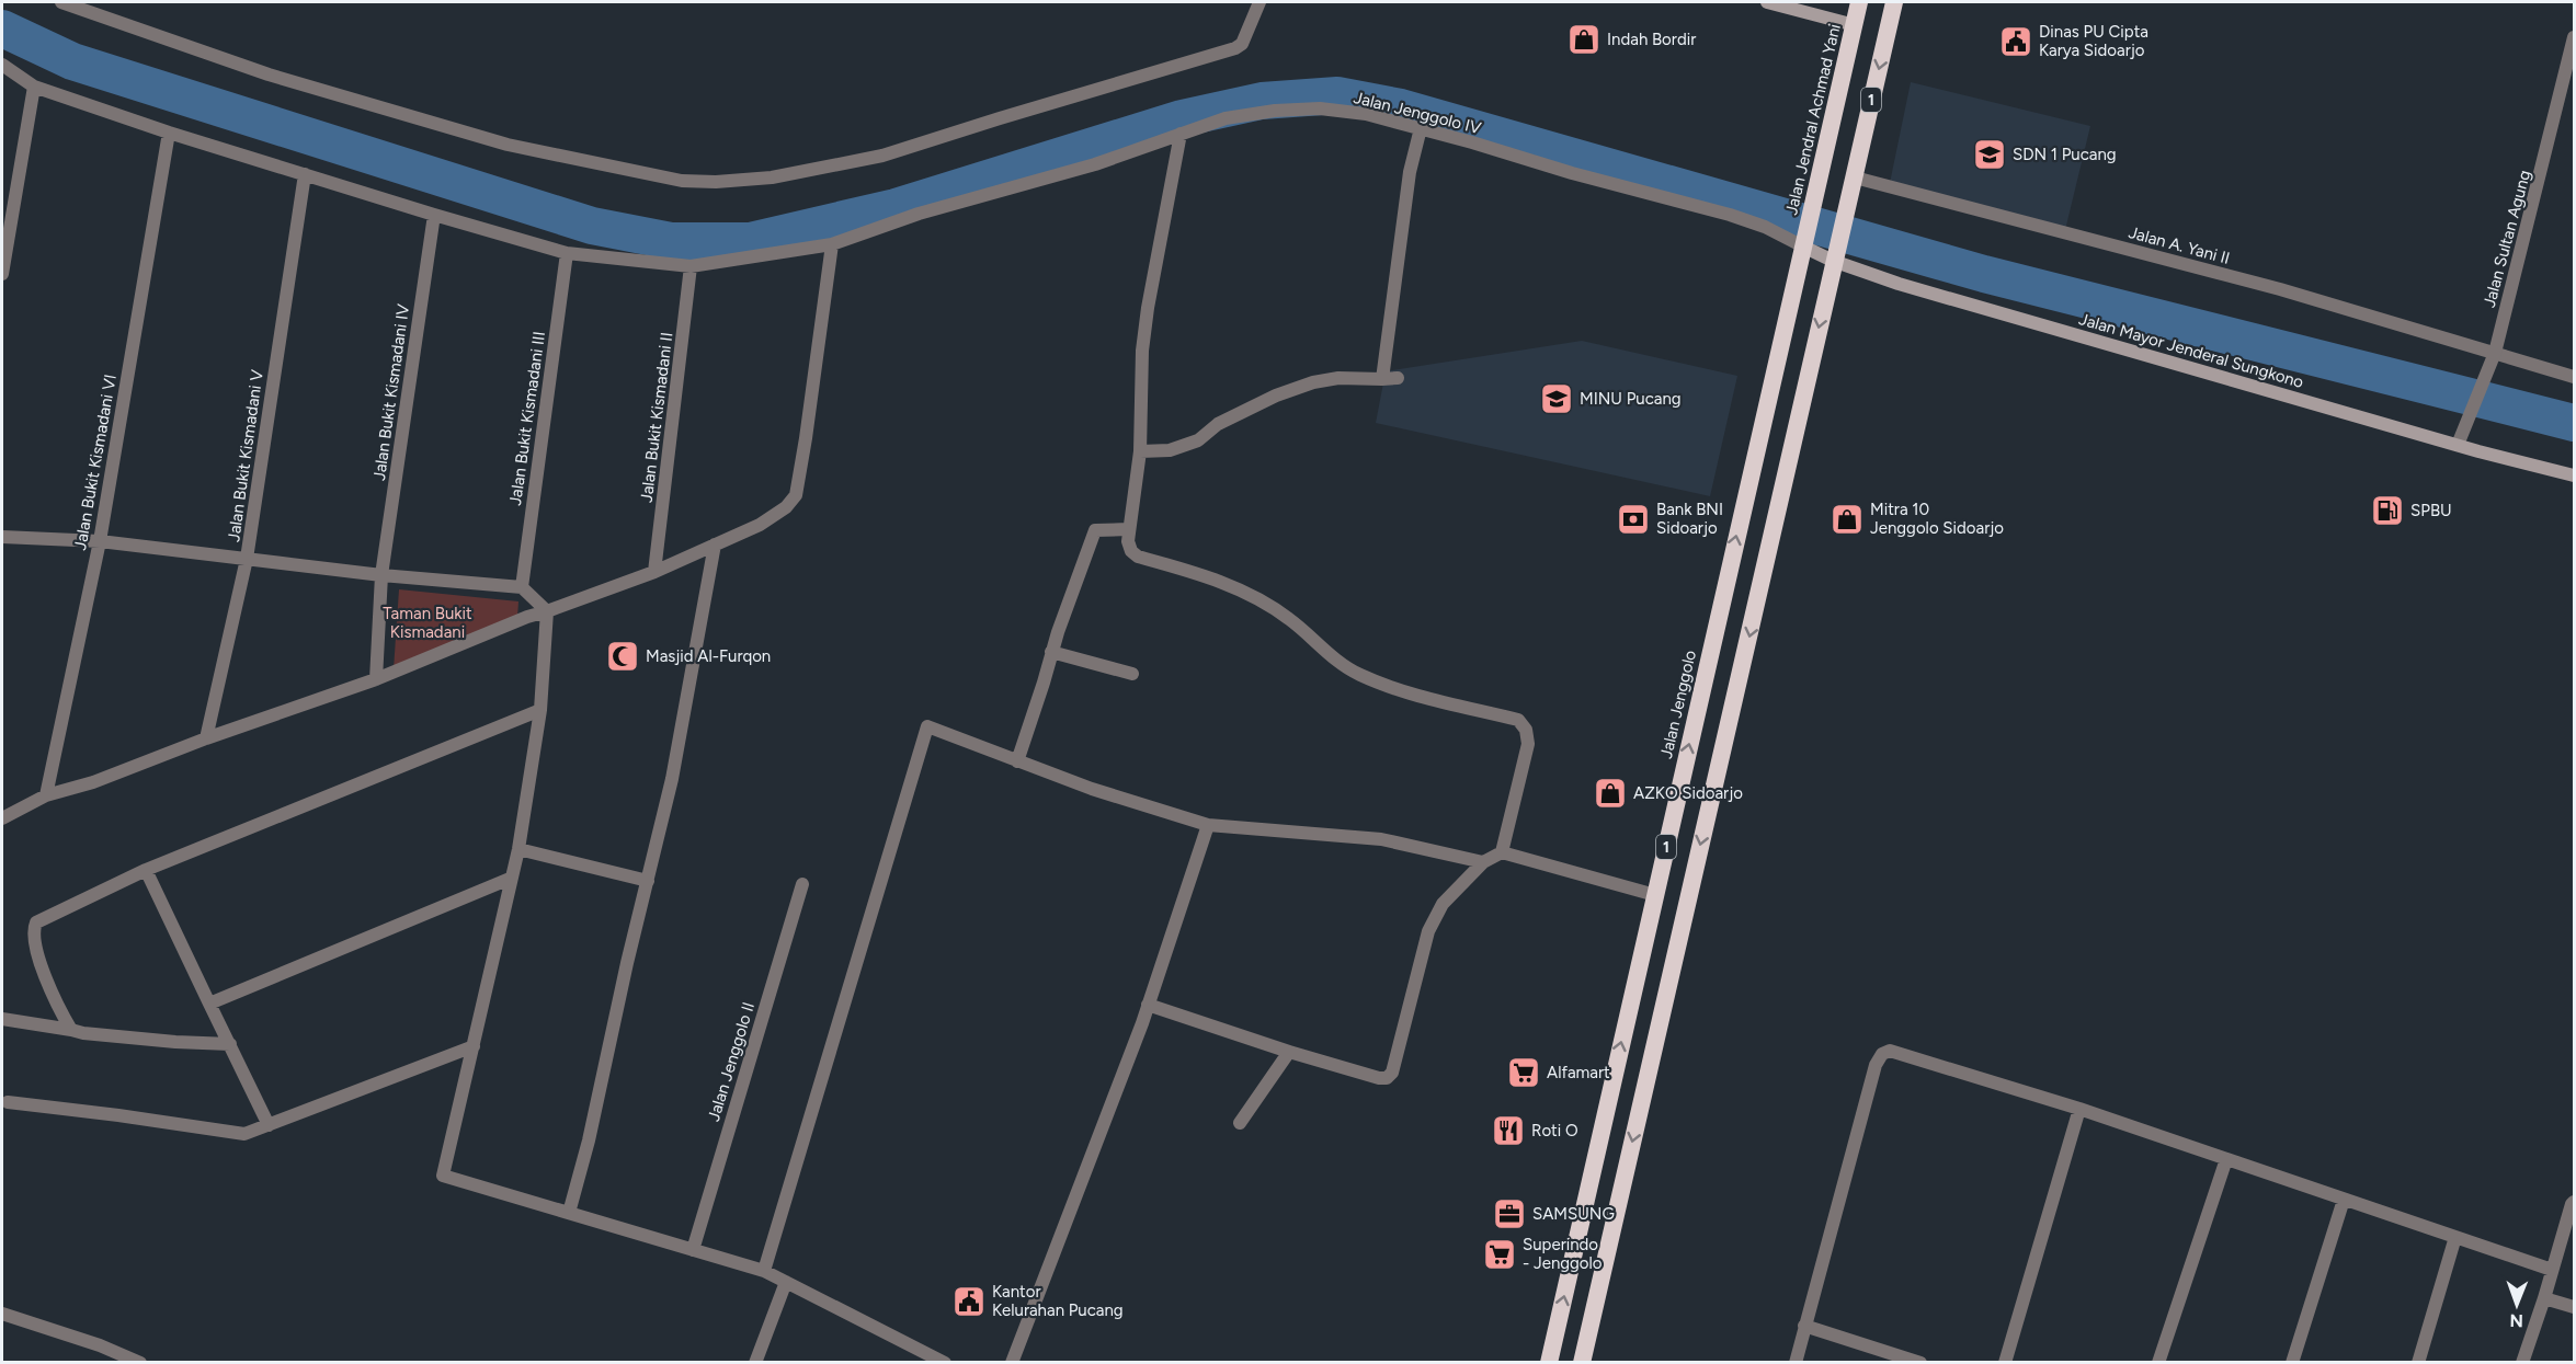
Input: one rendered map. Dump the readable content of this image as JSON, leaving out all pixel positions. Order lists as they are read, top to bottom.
{
  "streets": {
    "highway": ["1", "Jalan Jendral Achmad Yani", "Jalan Jenggolo"],
    "main road": ["Jalan Mayor Jenderal Sungkono"],
    "street": [
      "Jalan Jenggolo IV",
      "Jalan Sultan Agung",
      "Jalan A. Yani II",
      "Jalan Bukit Kismadani IV",
      "Jalan Bukit Kismadani II",
      "Jalan Bukit Kismadani III",
      "Jalan Bukit Kismadani V",
      "Jalan Bukit Kismadani VI",
      "Jalan Jenggolo II"
    ]
  },
  "crossings": [
    ["1", "Jalan A. Yani II"],
    ["1", "Jalan Mayor Jenderal Sungkono"],
    ["Jalan Jenggolo IV", "Jalan Jendral Achmad Yani"],
    ["Jalan Jenggolo IV", "Jalan Mayor Jenderal Sungkono"],
    ["Jalan Jenggolo IV", "Jalan Bukit Kismadani IV"],
    ["Jalan Jenggolo IV", "Jalan Bukit Kismadani II"],
    ["Jalan Jenggolo IV", "Jalan Bukit Kismadani III"],
    ["Jalan Jenggolo IV", "Jalan Bukit Kismadani V"],
    ["Jalan Jenggolo IV", "Jalan Bukit Kismadani VI"],
    ["Jalan Jenggolo IV", "Jalan Jenggolo"],
    ["Jalan Jendral Achmad Yani", "Jalan Mayor Jenderal Sungkono"],
    ["Jalan Jendral Achmad Yani", "Jalan Jenggolo"],
    ["Jalan Sultan Agung", "Jalan A. Yani II"],
    ["Jalan Sultan Agung", "Jalan Mayor Jenderal Sungkono"],
    ["Jalan Mayor Jenderal Sungkono", "Jalan Jenggolo"]
  ],
  "parks": ["Taman Bukit Kismadani"],
  "places": {
    "shop": ["Indah Bordir", "Mitra 10 Jenggolo Sidoarjo", "AZKO Sidoarjo"],
    "public building": ["Dinas PU Cipta Karya Sidoarjo", "Kantor Kelurahan Pucang"],
    "school or university": ["SDN 1 Pucang", "MINU Pucang"],
    "fuel station": ["SPBU"],
    "bank": ["Bank BNI Sidoarjo"],
    "mosque": ["Masjid Al-Furqon"],
    "supermarket": ["Alfamart", "Superindo - Jenggolo"],
    "restaurant": ["Roti O"],
    "office": ["SAMSUNG"]
  },
  "north": "bottom"
}
